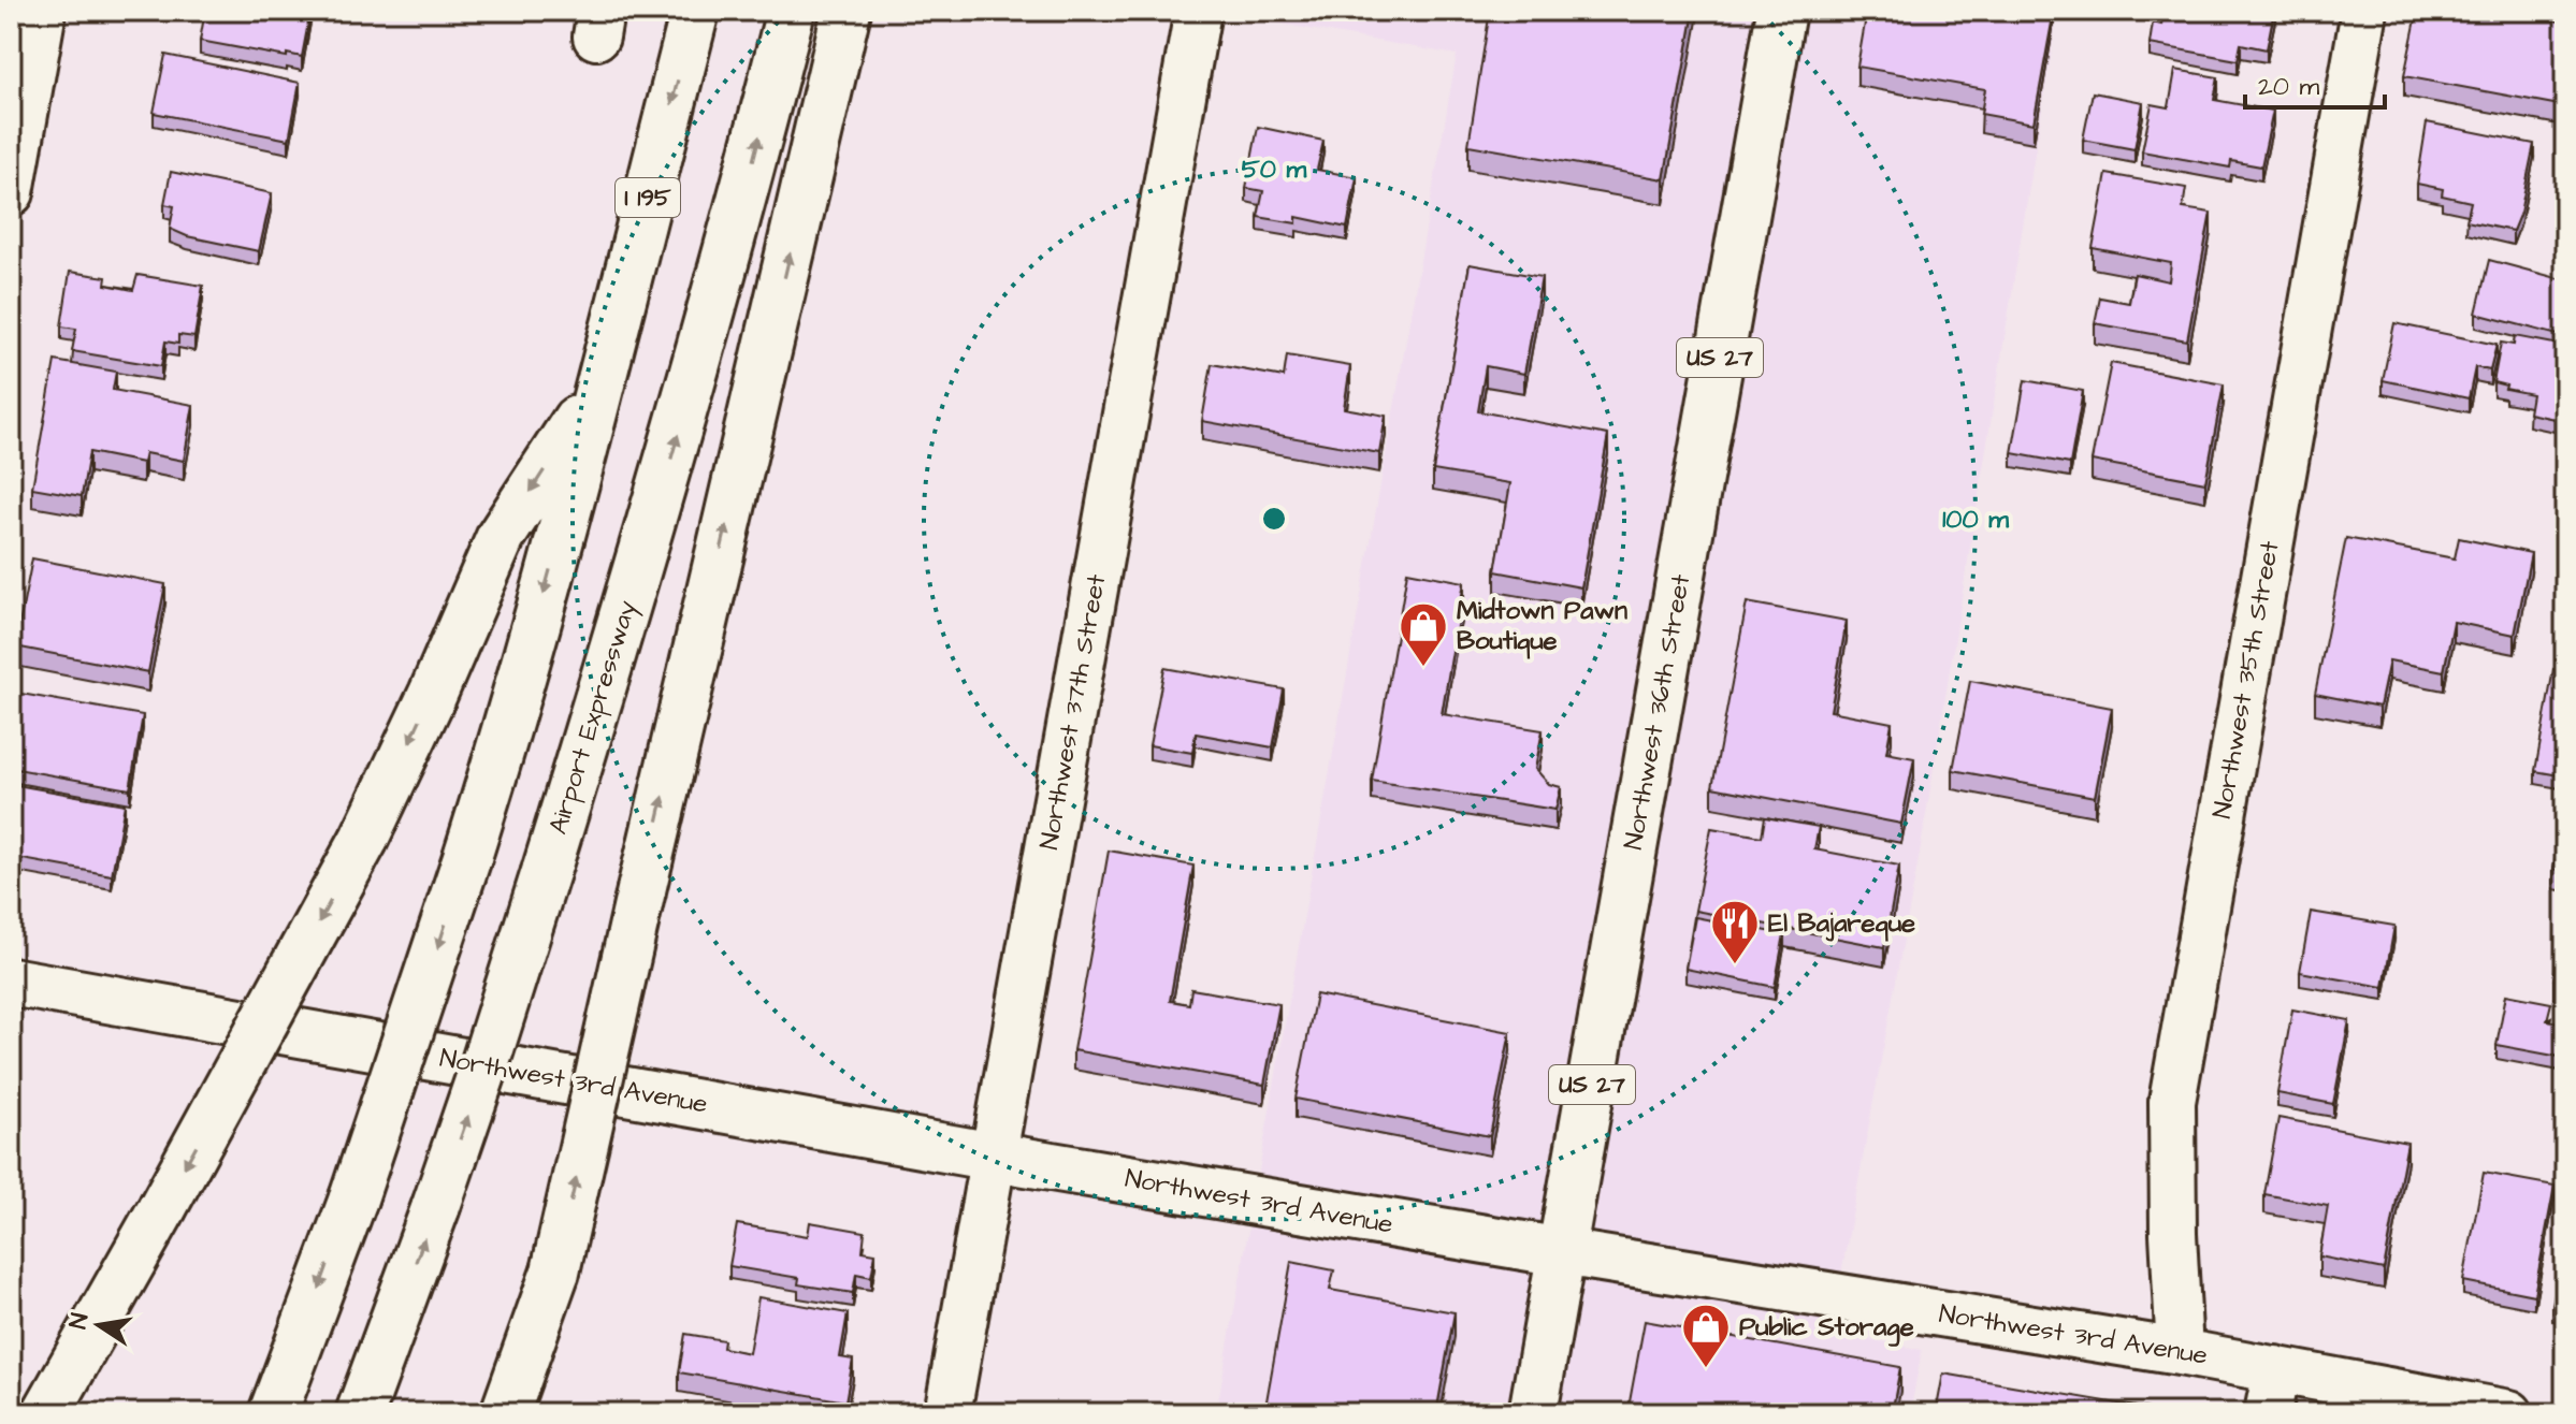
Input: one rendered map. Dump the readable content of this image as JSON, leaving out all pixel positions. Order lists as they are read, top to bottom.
{
  "streets": {
    "main road": [
      "I 195",
      "US 27",
      "Northwest 36th Street",
      "Airport Expressway",
      "Northwest 3rd Avenue"
    ],
    "street": ["Northwest 35th Street", "Northwest 37th Street"]
  },
  "crossings": [
    ["Northwest 35th Street", "Northwest 3rd Avenue"],
    ["Northwest 37th Street", "Northwest 3rd Avenue"],
    ["Northwest 36th Street", "Northwest 3rd Avenue"]
  ],
  "places": {
    "shop": ["Midtown Pawn Boutique", "Public Storage"],
    "restaurant": ["El Bajareque"]
  },
  "scale_bar": "20 m",
  "north": "left",
  "rings": ["50 m", "100 m"]
}
